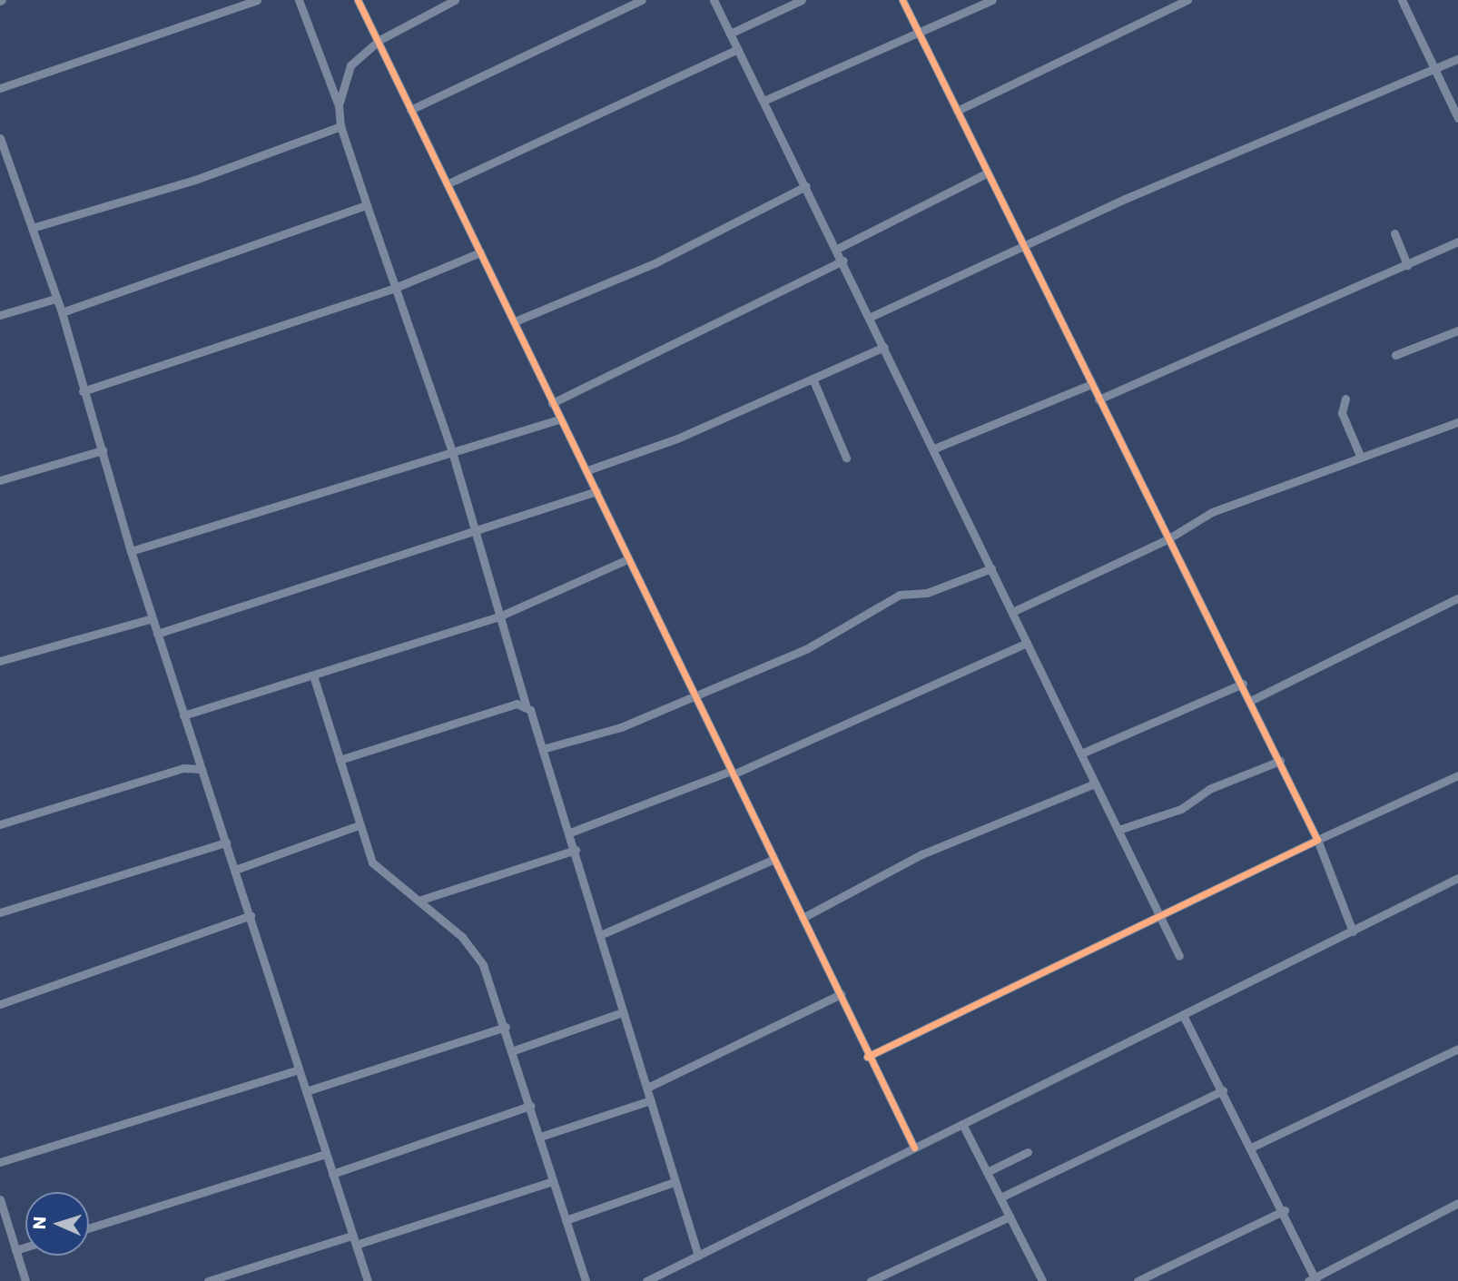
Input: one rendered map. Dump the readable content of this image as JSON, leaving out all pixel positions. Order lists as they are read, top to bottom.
{
  "north": "left"
}
